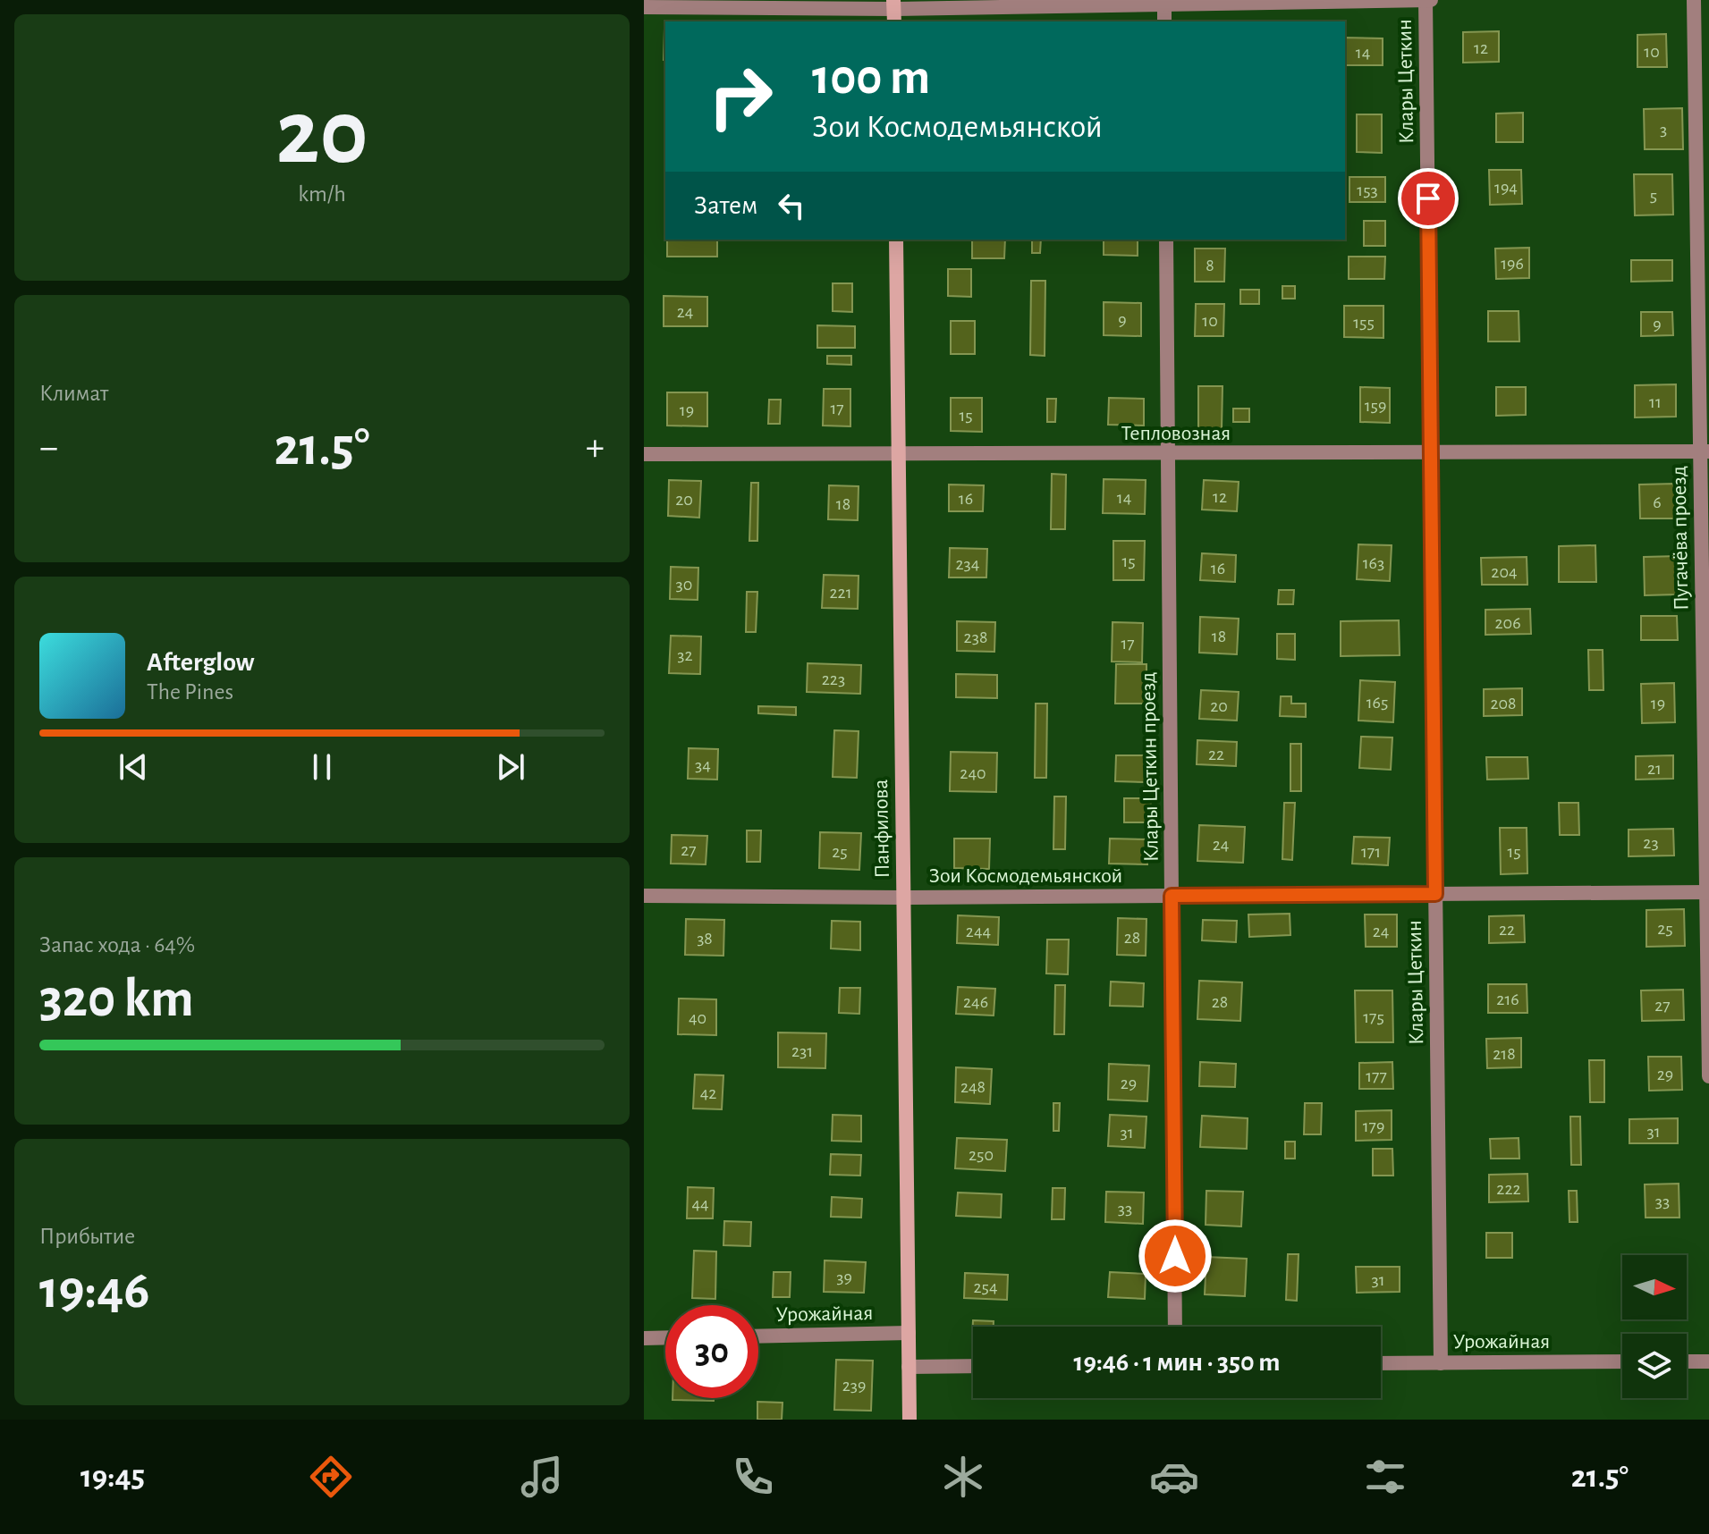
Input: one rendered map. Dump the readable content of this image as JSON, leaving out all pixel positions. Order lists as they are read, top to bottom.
{
  "streets": {
    "street": [
      "Клары Цеткин",
      "Тепловозная",
      "Пугачёва проезд",
      "Клары Цеткин проезд",
      "Панфилова",
      "Зои Космодемьянской",
      "Урожайная"
    ]
  },
  "crossings": [
    ["Клары Цеткин", "Тепловозная"],
    ["Клары Цеткин", "Зои Космодемьянской"],
    ["Клары Цеткин", "Урожайная"],
    ["Тепловозная", "Пугачёва проезд"],
    ["Тепловозная", "Клары Цеткин проезд"],
    ["Тепловозная", "Панфилова"],
    ["Пугачёва проезд", "Зои Космодемьянской"],
    ["Клары Цеткин проезд", "Зои Космодемьянской"],
    ["Панфилова", "Зои Космодемьянской"],
    ["Панфилова", "Урожайная"]
  ],
  "house_numbers": [
    "12",
    "10",
    "14",
    "3",
    "194",
    "153",
    "5",
    "196",
    "8",
    "24",
    "9",
    "10",
    "155",
    "9",
    "11",
    "159",
    "17",
    "19",
    "15",
    "12",
    "14",
    "16",
    "20",
    "6",
    "18",
    "15",
    "163",
    "234",
    "16",
    "204",
    "30",
    "221",
    "206",
    "18",
    "238",
    "17",
    "32",
    "223",
    "165",
    "208",
    "19",
    "20",
    "22",
    "34",
    "21",
    "240",
    "23",
    "24",
    "27",
    "25",
    "171",
    "15",
    "25",
    "22",
    "244",
    "24",
    "28",
    "38",
    "216",
    "246",
    "28",
    "27",
    "175",
    "40",
    "231",
    "218",
    "29",
    "177",
    "29",
    "248",
    "42",
    "179",
    "31",
    "31",
    "250",
    "222",
    "33",
    "44",
    "33",
    "39",
    "31",
    "254",
    "239"
  ],
  "north": "right",
  "page": {
    "tile": [
      ["20", "km/h"],
      "Климат",
      ["Запас хода · 64%", "320 km"],
      ["Прибытие", "19:46"]
    ],
    "turn": ["100 m", "Зои Космодемьянской"],
    "then": "Затем",
    "heat": ["−", "21.5°", "+"],
    "song": ["Afterglow", "The Pines"],
    "limit": "30",
    "trip": "19:46 · 1 мин · 350 m",
    "tabs": ["19:45", "21.5°"]
  }
}
